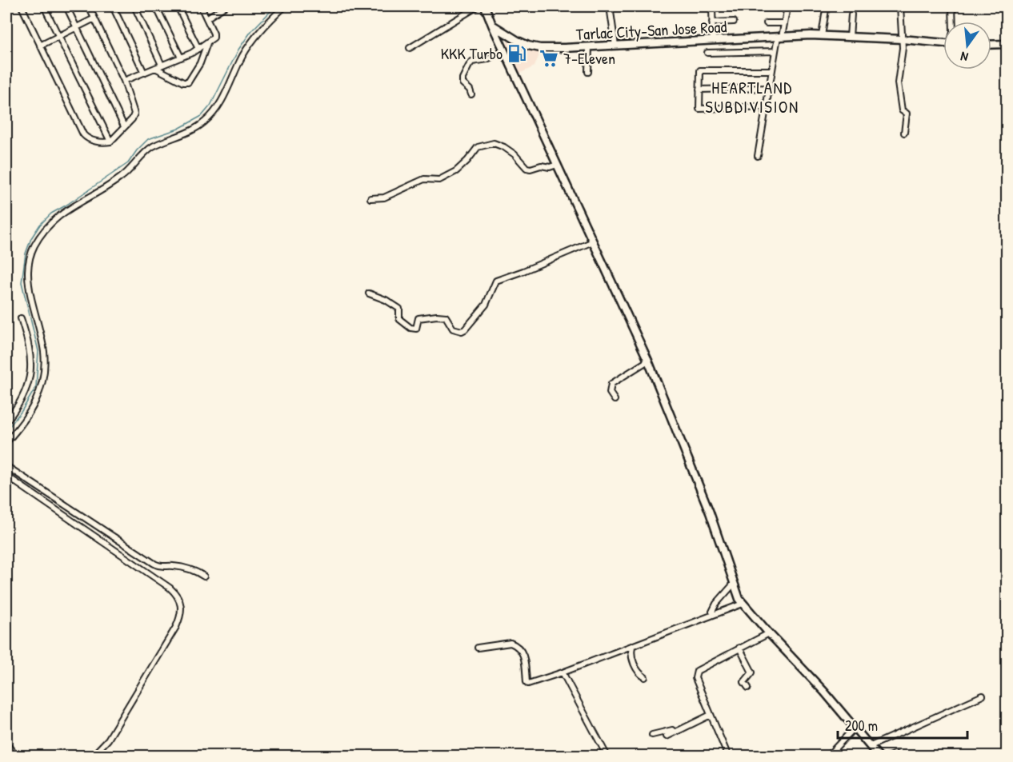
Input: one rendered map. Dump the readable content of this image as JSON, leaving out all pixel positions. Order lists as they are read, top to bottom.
{
  "streets": {
    "street": ["Tarlac City-San Jose Road"]
  },
  "districts": ["HEARTLAND SUBDIVISION"],
  "places": {
    "fuel station": ["KKK Turbo"],
    "supermarket": ["7-Eleven"]
  },
  "scale_bar": "200 m",
  "north": "bottom"
}
